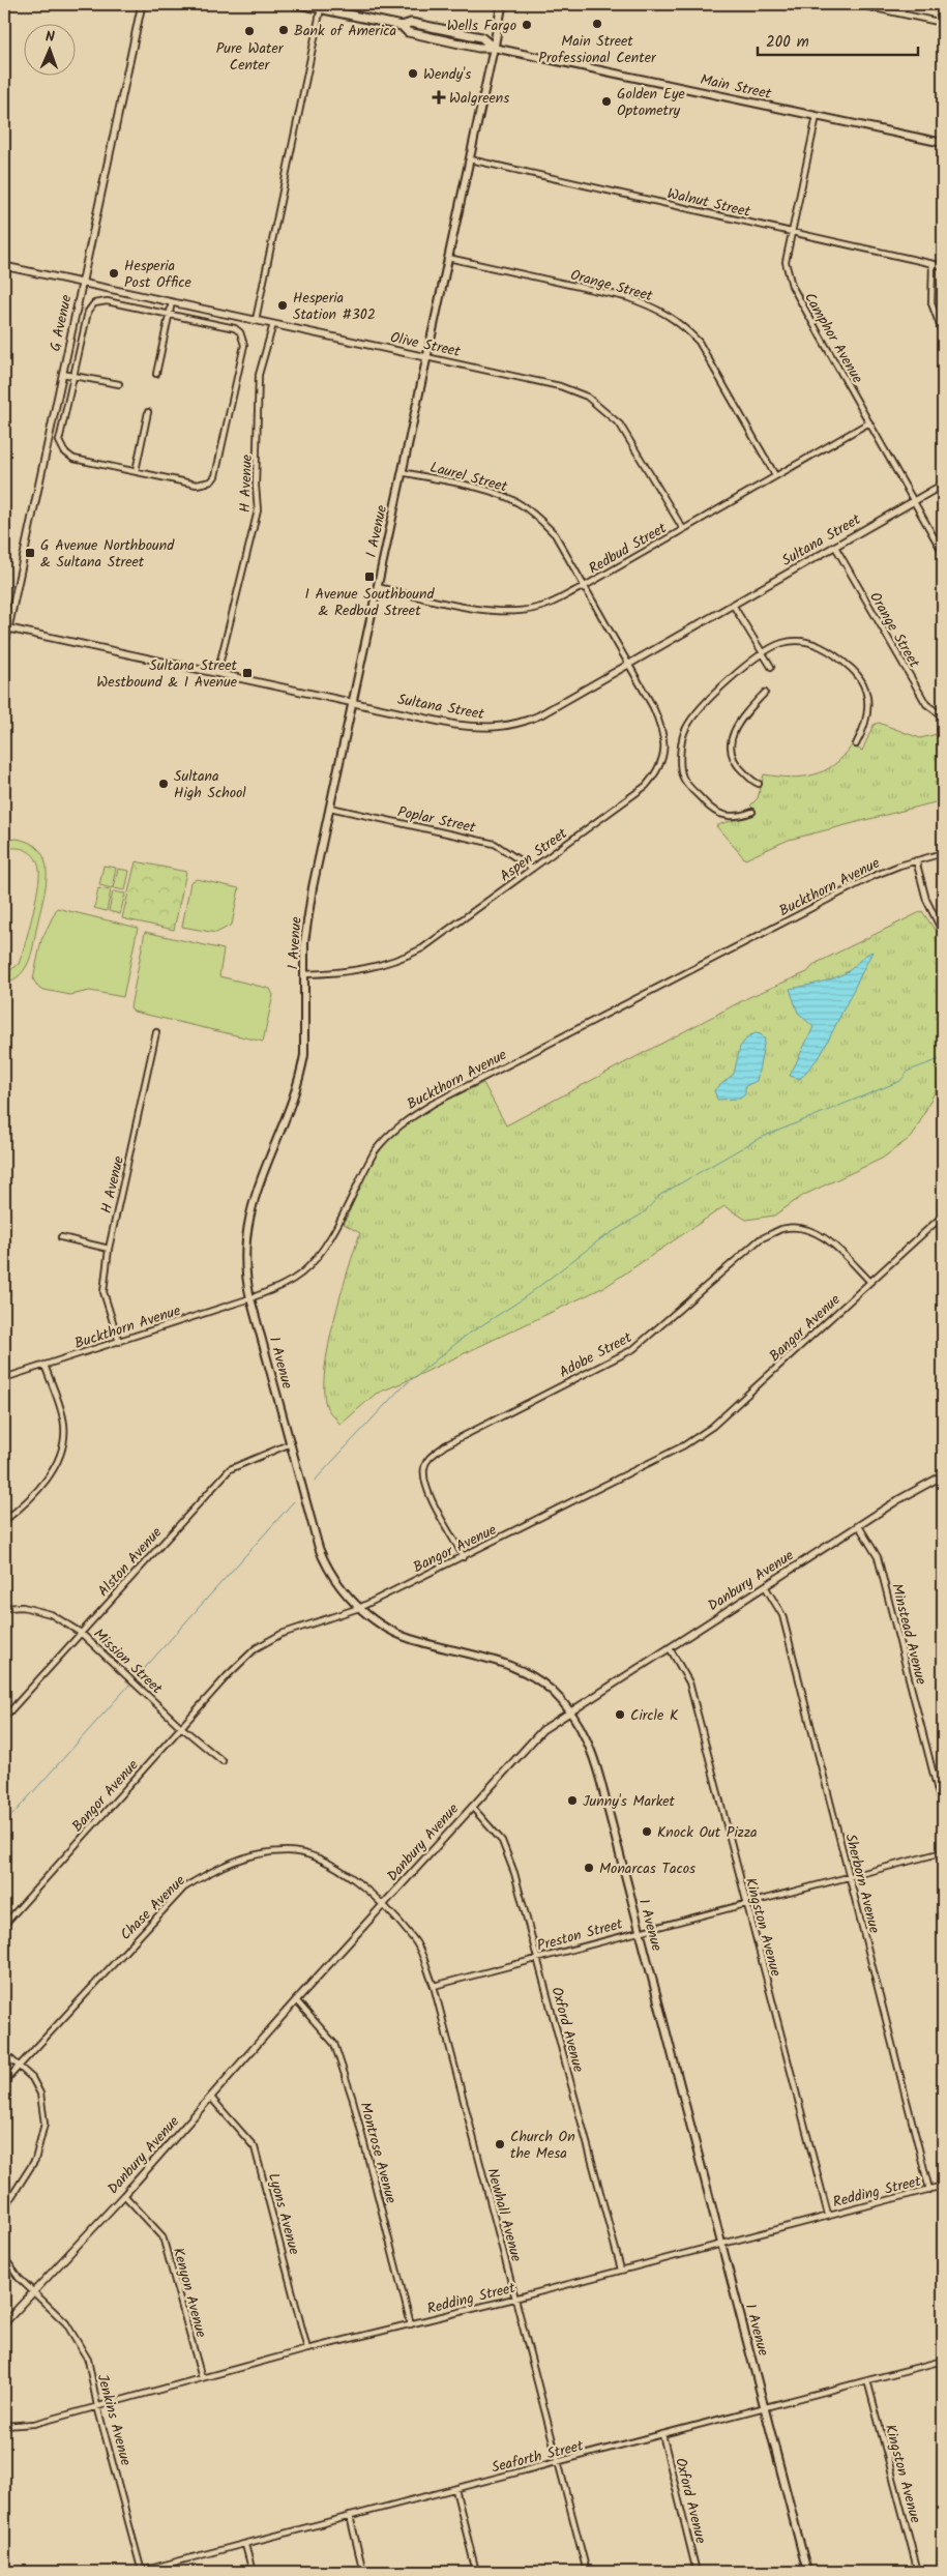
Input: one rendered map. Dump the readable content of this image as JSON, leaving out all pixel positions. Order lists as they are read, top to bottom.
{
  "streets": {
    "main road": ["Main Street", "I Avenue"],
    "street": [
      "Walnut Street",
      "Orange Street",
      "G Avenue",
      "Camphor Avenue",
      "Olive Street",
      "Laurel Street",
      "H Avenue",
      "Sultana Street",
      "Redbud Street",
      "Poplar Street",
      "Aspen Street",
      "Buckthorn Avenue",
      "Bangor Avenue",
      "Adobe Street",
      "Alston Avenue",
      "Danbury Avenue",
      "Minstead Avenue",
      "Mission Street",
      "Sherborn Avenue",
      "Chase Avenue",
      "Kingston Avenue",
      "Preston Street",
      "Oxford Avenue",
      "Montrose Avenue",
      "Redding Street",
      "Lyons Avenue",
      "Newhall Avenue",
      "Kenyon Avenue",
      "Jenkins Avenue",
      "Seaforth Street"
    ]
  },
  "crossings": [
    ["Main Street", "Camphor Avenue"],
    ["Main Street", "I Avenue"],
    ["Walnut Street", "Camphor Avenue"],
    ["Walnut Street", "I Avenue"],
    ["Orange Street", "I Avenue"],
    ["Orange Street", "Sultana Street"],
    ["Orange Street", "Redbud Street"],
    ["G Avenue", "Olive Street"],
    ["G Avenue", "Sultana Street"],
    ["Camphor Avenue", "Sultana Street"],
    ["Camphor Avenue", "Redbud Street"],
    ["Olive Street", "H Avenue"],
    ["Olive Street", "I Avenue"],
    ["Olive Street", "Redbud Street"],
    ["Laurel Street", "I Avenue"],
    ["Laurel Street", "Sultana Street"],
    ["Laurel Street", "Redbud Street"],
    ["Laurel Street", "Aspen Street"],
    ["H Avenue", "Sultana Street"],
    ["H Avenue", "Buckthorn Avenue"],
    ["I Avenue", "Sultana Street"],
    ["I Avenue", "Redbud Street"],
    ["I Avenue", "Poplar Street"],
    ["I Avenue", "Aspen Street"],
    ["I Avenue", "Buckthorn Avenue"],
    ["I Avenue", "Bangor Avenue"],
    ["I Avenue", "Alston Avenue"],
    ["I Avenue", "Danbury Avenue"],
    ["I Avenue", "Preston Street"],
    ["I Avenue", "Redding Street"],
    ["I Avenue", "Seaforth Street"],
    ["Sultana Street", "Aspen Street"],
    ["Poplar Street", "Aspen Street"],
    ["Bangor Avenue", "Adobe Street"],
    ["Bangor Avenue", "Mission Street"],
    ["Alston Avenue", "Mission Street"],
    ["Danbury Avenue", "Minstead Avenue"],
    ["Danbury Avenue", "Sherborn Avenue"],
    ["Danbury Avenue", "Chase Avenue"],
    ["Danbury Avenue", "Kingston Avenue"],
    ["Danbury Avenue", "Oxford Avenue"],
    ["Danbury Avenue", "Montrose Avenue"],
    ["Danbury Avenue", "Lyons Avenue"],
    ["Danbury Avenue", "Newhall Avenue"],
    ["Danbury Avenue", "Kenyon Avenue"],
    ["Danbury Avenue", "Jenkins Avenue"],
    ["Sherborn Avenue", "Preston Street"],
    ["Sherborn Avenue", "Redding Street"],
    ["Chase Avenue", "Newhall Avenue"],
    ["Kingston Avenue", "Preston Street"],
    ["Kingston Avenue", "Redding Street"],
    ["Kingston Avenue", "Seaforth Street"],
    ["Preston Street", "Oxford Avenue"],
    ["Preston Street", "Newhall Avenue"],
    ["Oxford Avenue", "Redding Street"],
    ["Oxford Avenue", "Seaforth Street"],
    ["Montrose Avenue", "Redding Street"],
    ["Redding Street", "Lyons Avenue"],
    ["Redding Street", "Newhall Avenue"],
    ["Redding Street", "Kenyon Avenue"],
    ["Redding Street", "Jenkins Avenue"],
    ["Newhall Avenue", "Seaforth Street"],
    ["Jenkins Avenue", "Seaforth Street"]
  ],
  "places": {
    "other": [
      "Main Street Professional Center",
      "Wells Fargo",
      "Bank of America",
      "Pure Water Center",
      "Wendy's",
      "Golden Eye Optometry",
      "Hesperia Post Office",
      "Hesperia Station #302",
      "Sultana High School",
      "Circle K",
      "Junny's Market",
      "Knock Out Pizza",
      "Monarcas Tacos",
      "Church On the Mesa"
    ],
    "health": ["Walgreens"],
    "transit": ["G Avenue Northbound & Sultana Street", "I Avenue Southbound & Redbud Street", "Sultana Street Westbound & I Avenue"]
  },
  "scale_bar": "200 m",
  "north": "top"
}
